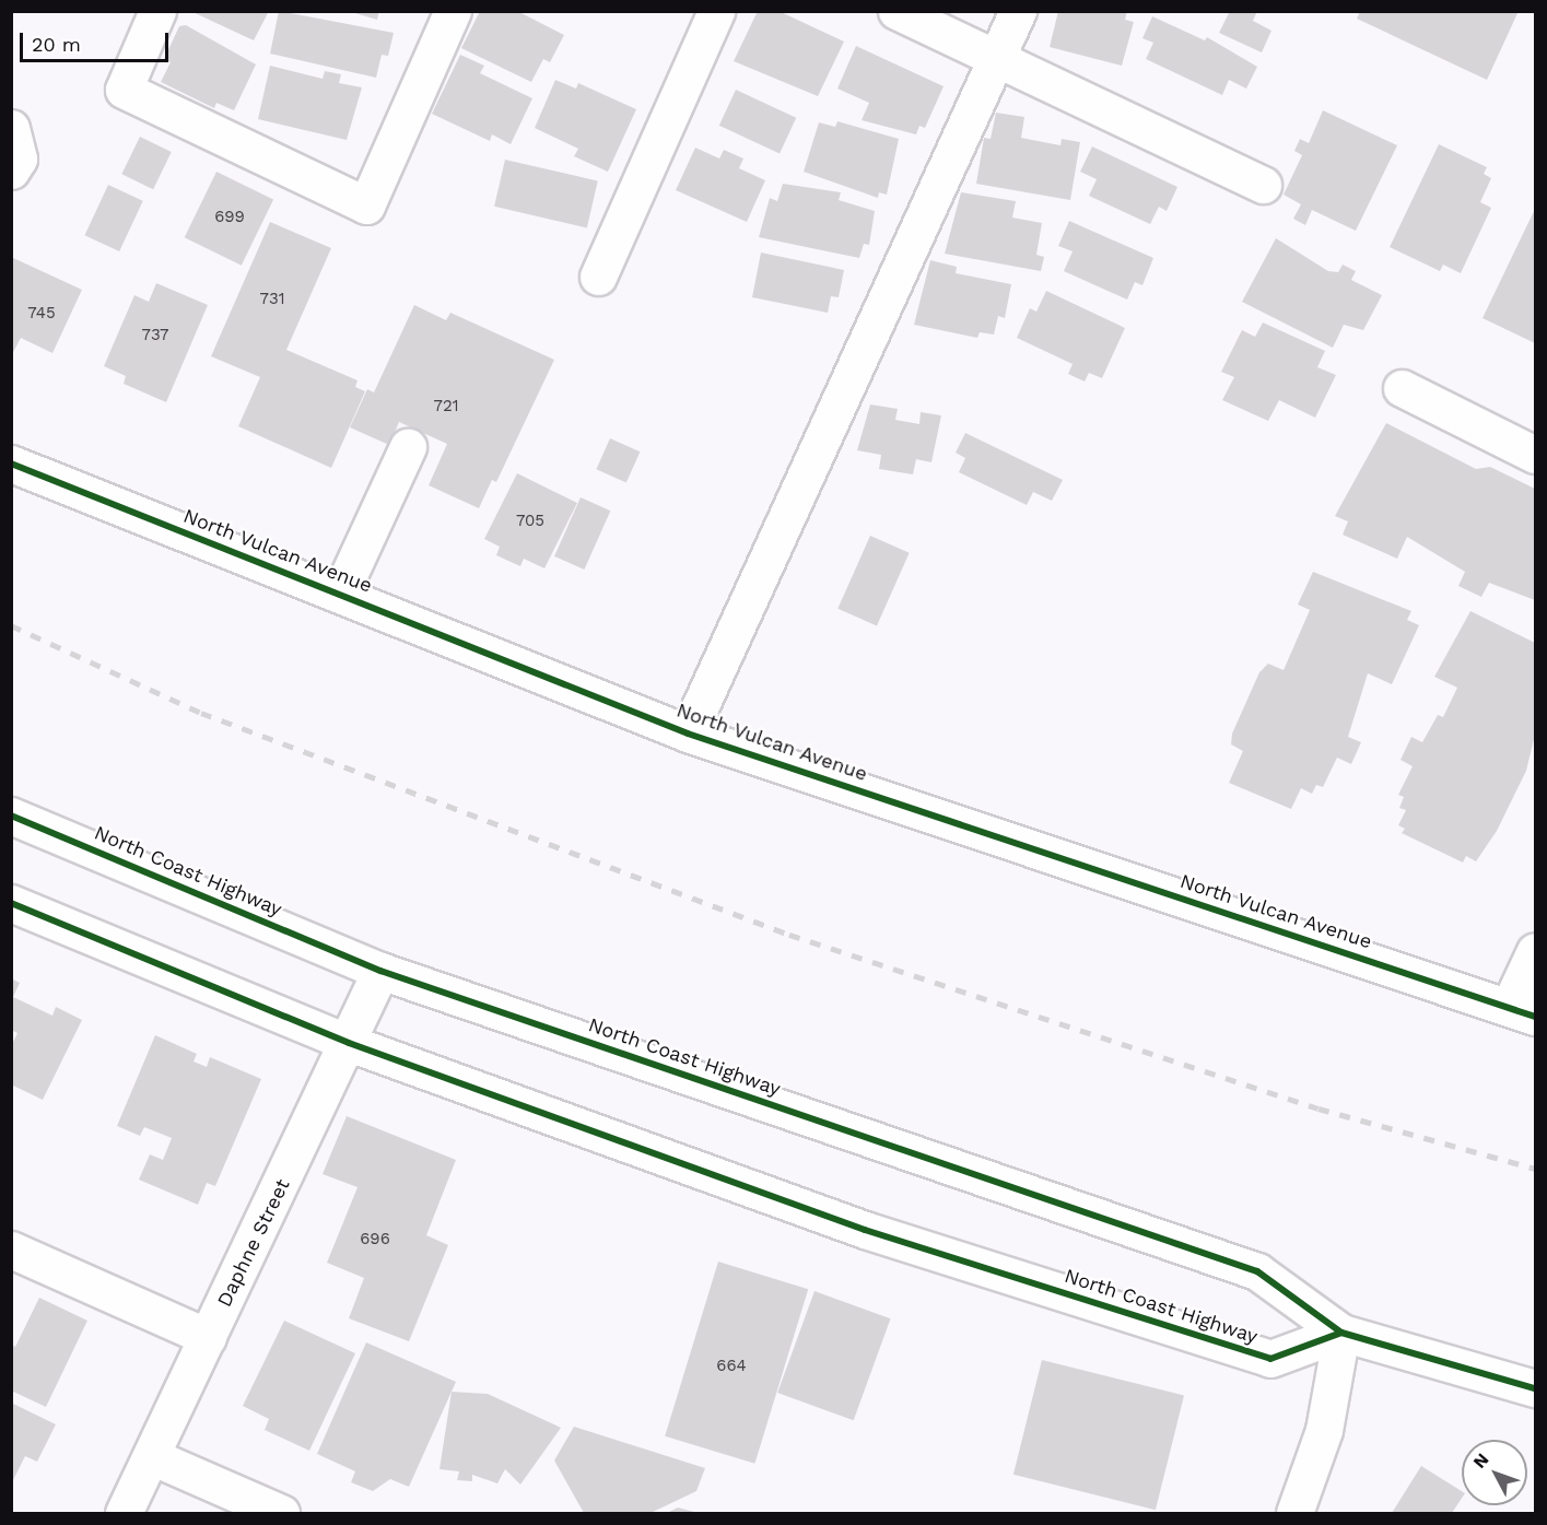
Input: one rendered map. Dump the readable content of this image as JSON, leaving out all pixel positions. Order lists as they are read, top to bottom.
{
  "streets": {
    "main road": ["North Vulcan Avenue", "North Coast Highway", "Daphne Street"]
  },
  "crossings": [
    ["North Coast Highway", "Daphne Street"]
  ],
  "house_numbers": [
    "699",
    "731",
    "745",
    "737",
    "721",
    "705",
    "696",
    "664"
  ],
  "scale_bar": "20 m",
  "north": "top left"
}
